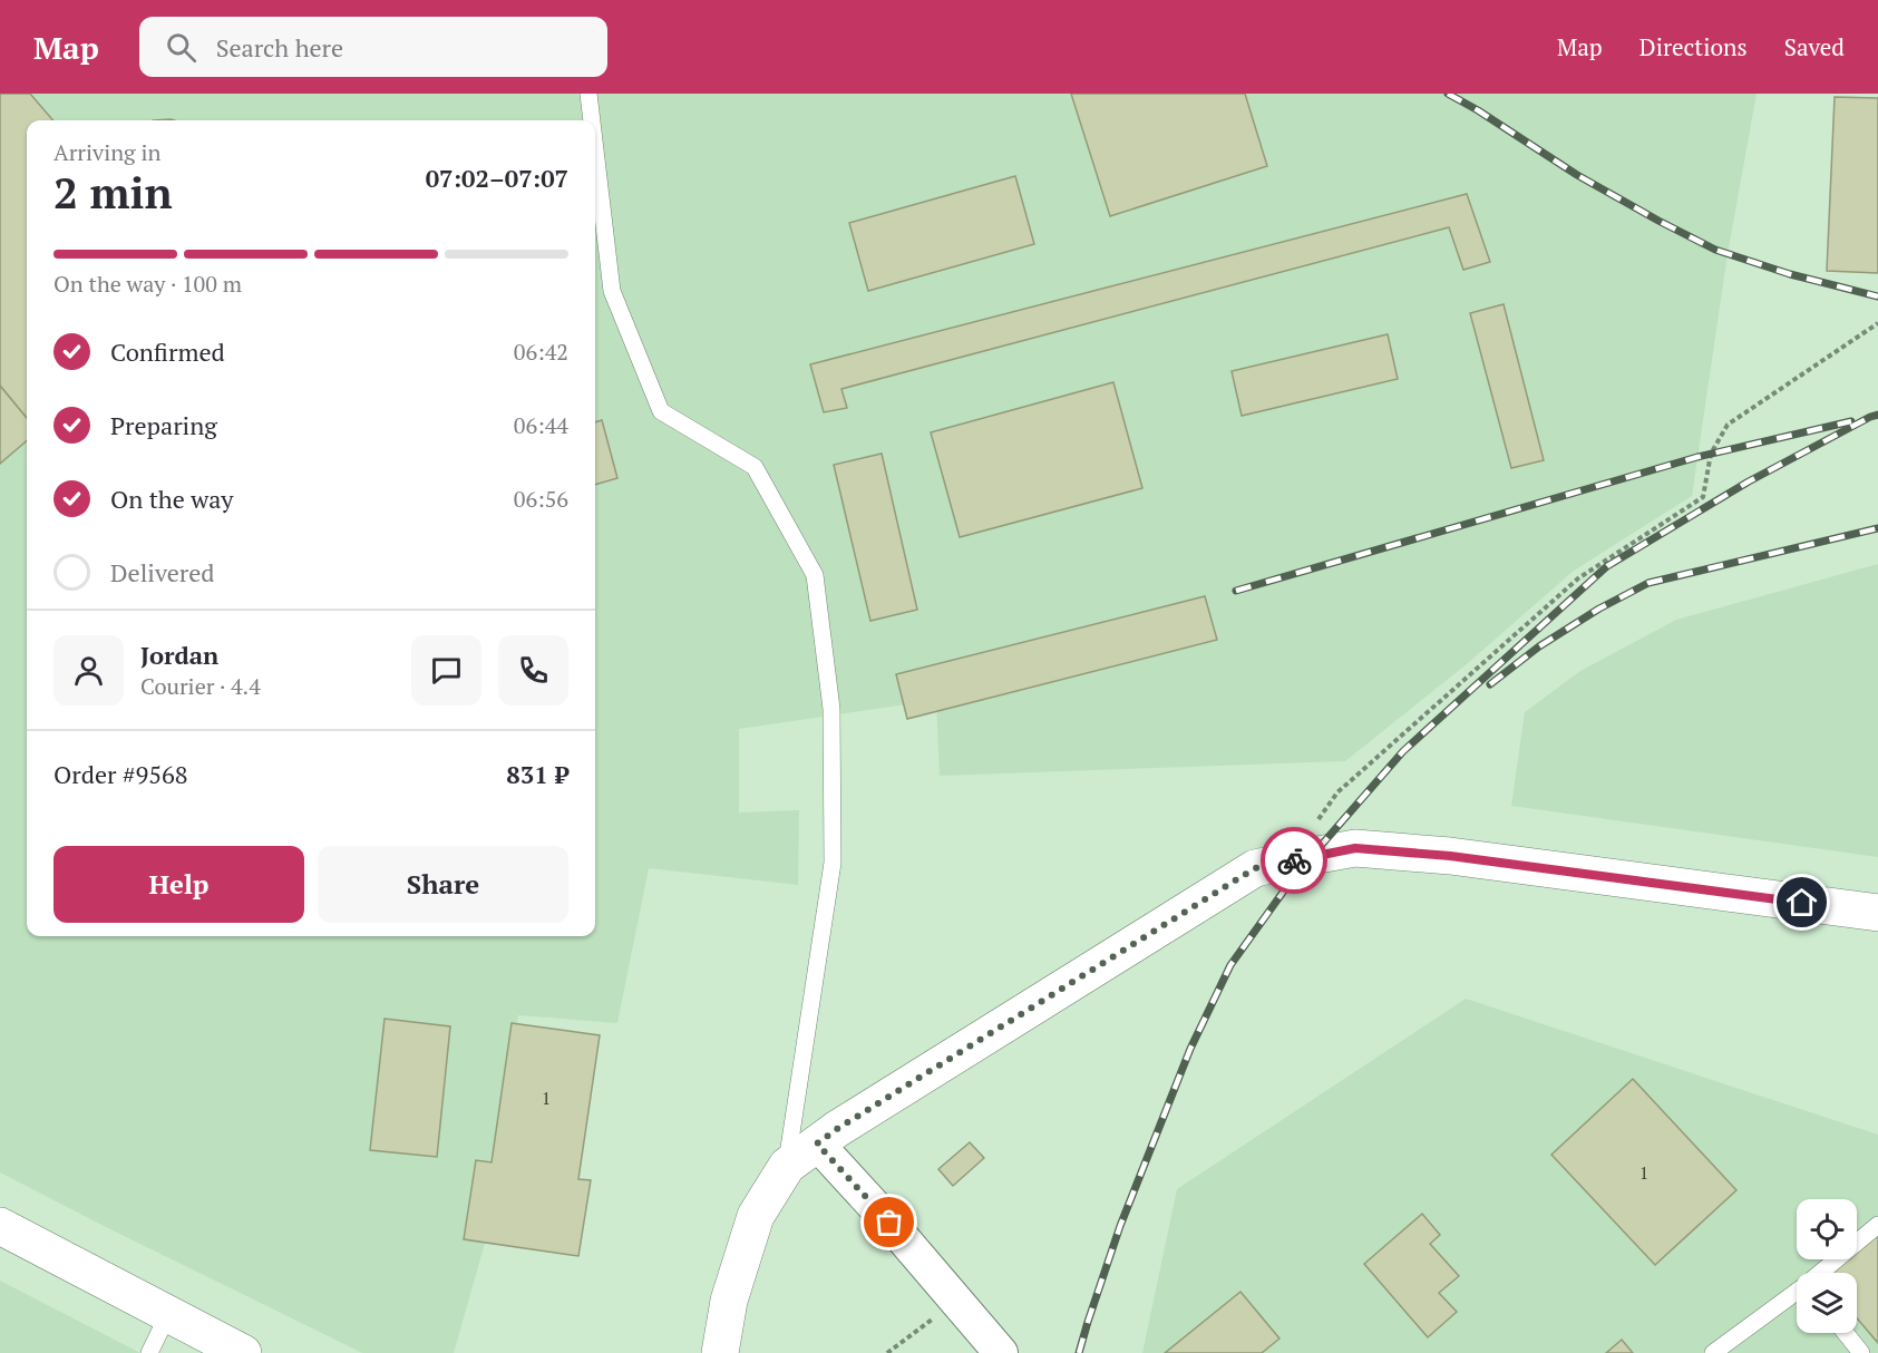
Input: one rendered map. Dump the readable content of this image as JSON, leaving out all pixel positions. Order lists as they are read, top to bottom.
{
  "house_numbers": ["1", "1"],
  "page": {
    "header": "Map",
    "search": "Search here",
    "nav": ["Map", "Directions", "Saved"],
    "heading": ["2 min", "Arriving in", "07:02–07:07"],
    "panel": [
      "Jordan",
      "Courier · 4.4",
      "Order #9568",
      "831 ₽"
    ],
    "bar": "On the way · 100 m",
    "list": [
      ["Confirmed", "06:42"],
      ["Preparing", "06:44"],
      ["On the way", "06:56"],
      "Delivered"
    ],
    "buttons": ["Help", "Share"]
  }
}
